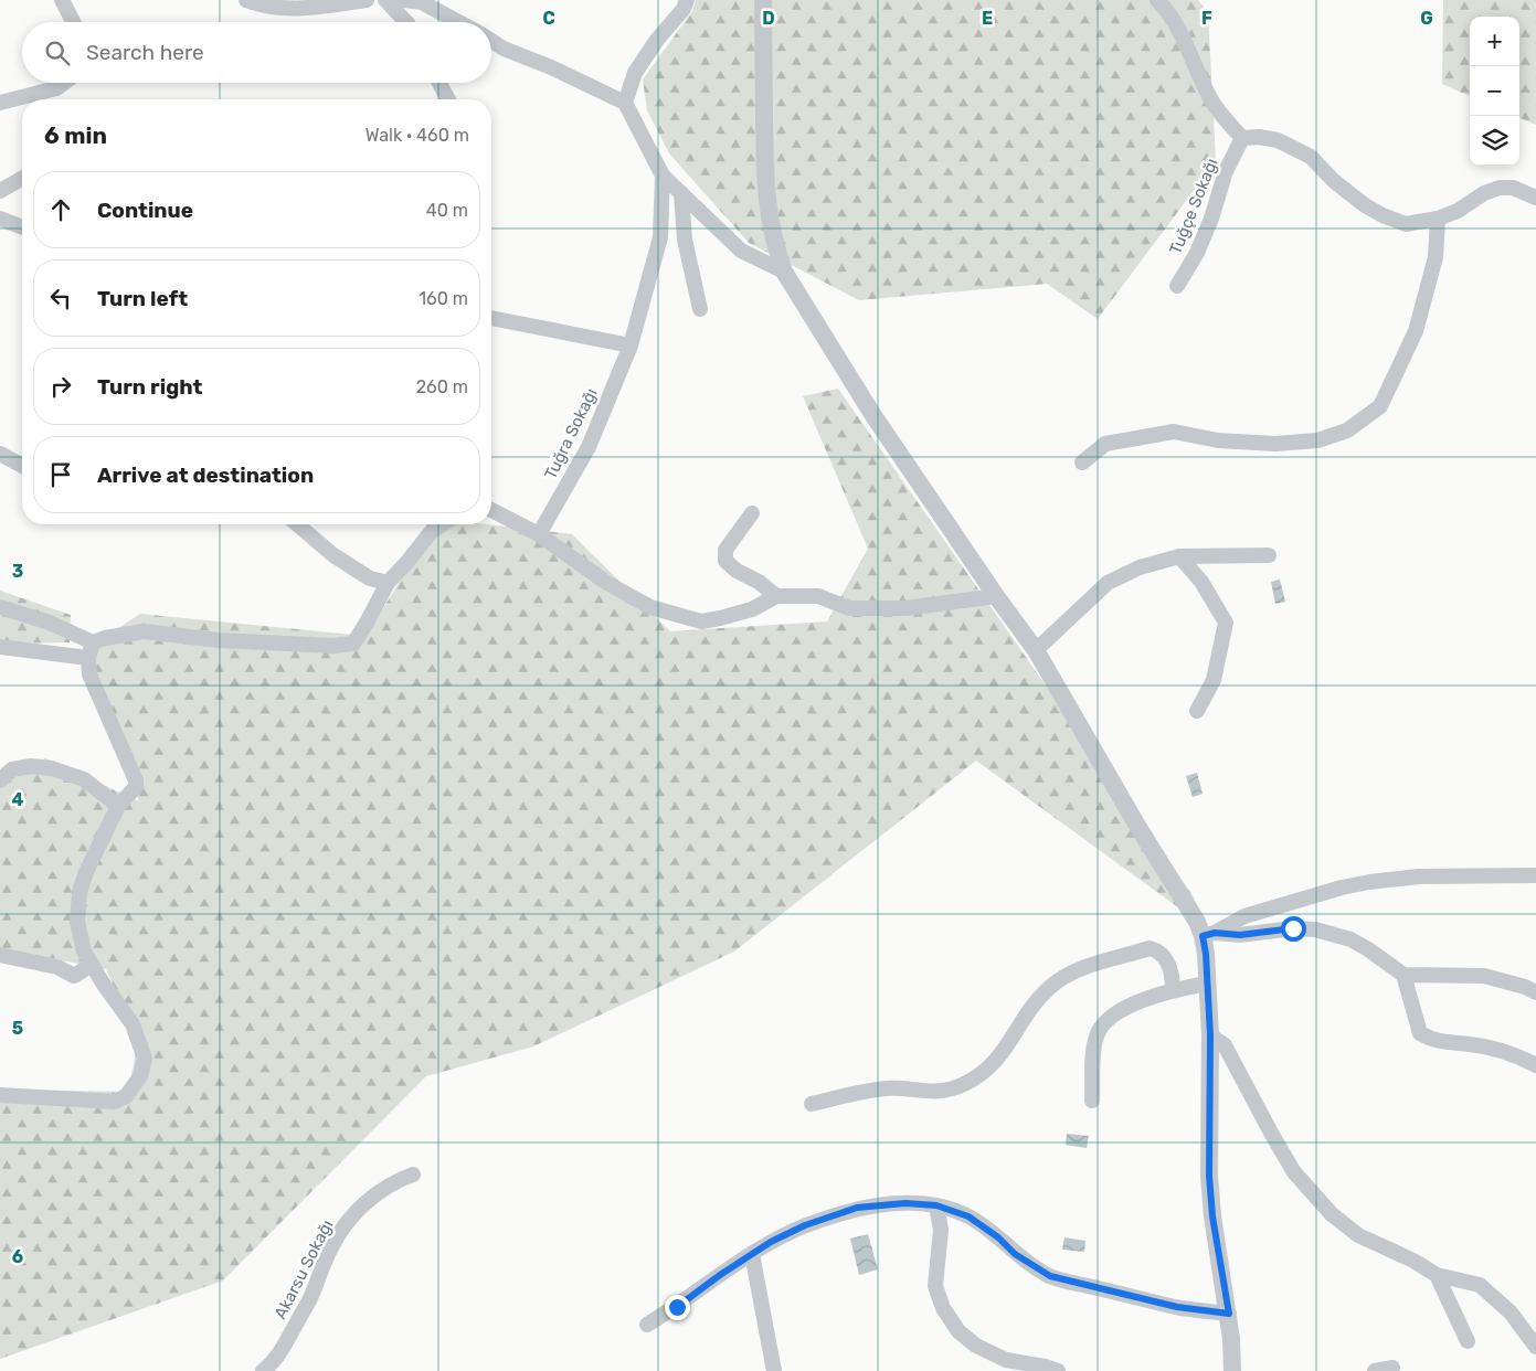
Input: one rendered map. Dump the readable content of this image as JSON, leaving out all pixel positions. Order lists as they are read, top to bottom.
{
  "streets": {
    "street": ["Tuğçe Sokağı", "Tuğra Sokağı", "Akarsu Sokağı"]
  },
  "page": {
    "map_buttons": ["+", "−"],
    "search": "Search here",
    "heading": ["6 min", "Walk · 460 m"],
    "list": [
      ["Continue", "40 m"],
      ["Turn left", "160 m"],
      ["Turn right", "260 m"],
      "Arrive at destination"
    ]
  },
  "grid": {
    "columns": [
      "C",
      "D",
      "E",
      "F",
      "G"
    ],
    "rows": [
      "3",
      "4",
      "5",
      "6"
    ]
  }
}
